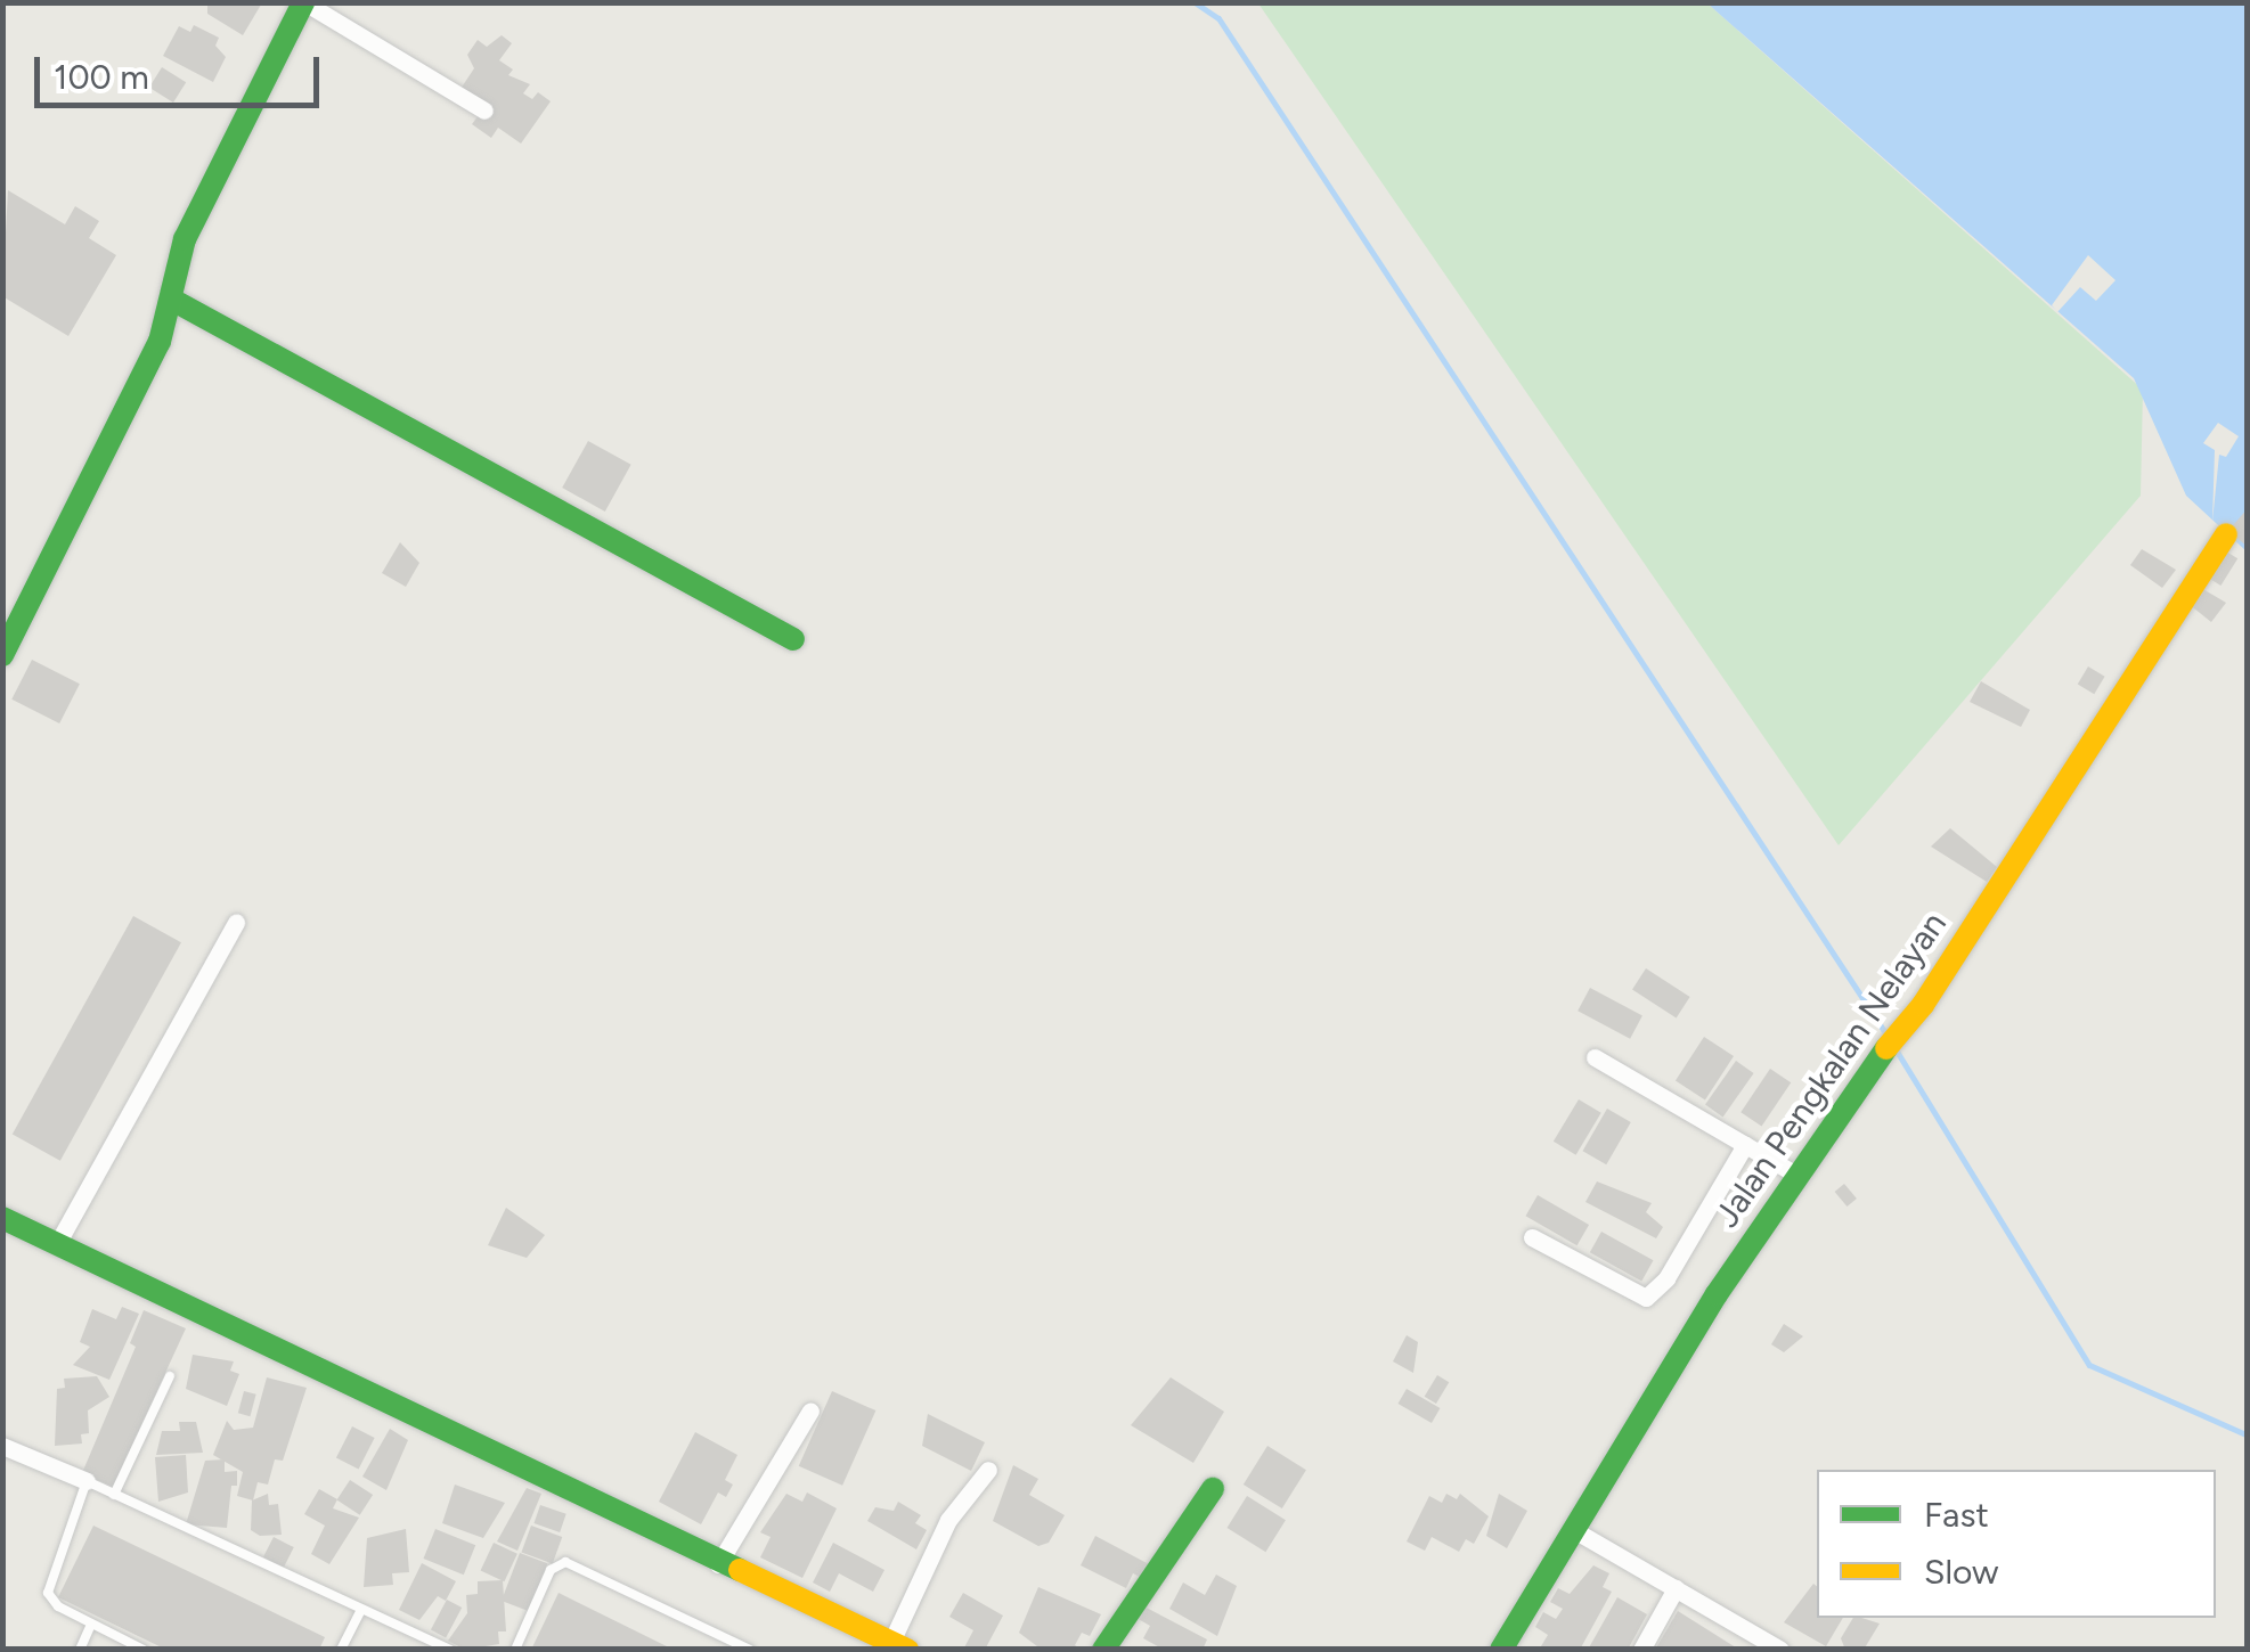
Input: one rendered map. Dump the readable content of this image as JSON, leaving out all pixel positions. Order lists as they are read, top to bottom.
{
  "streets": {
    "street": ["Jalan Pengkalan Nelayan"]
  },
  "legend": ["Fast", "Slow"],
  "scale_bar": "100 m"
}
